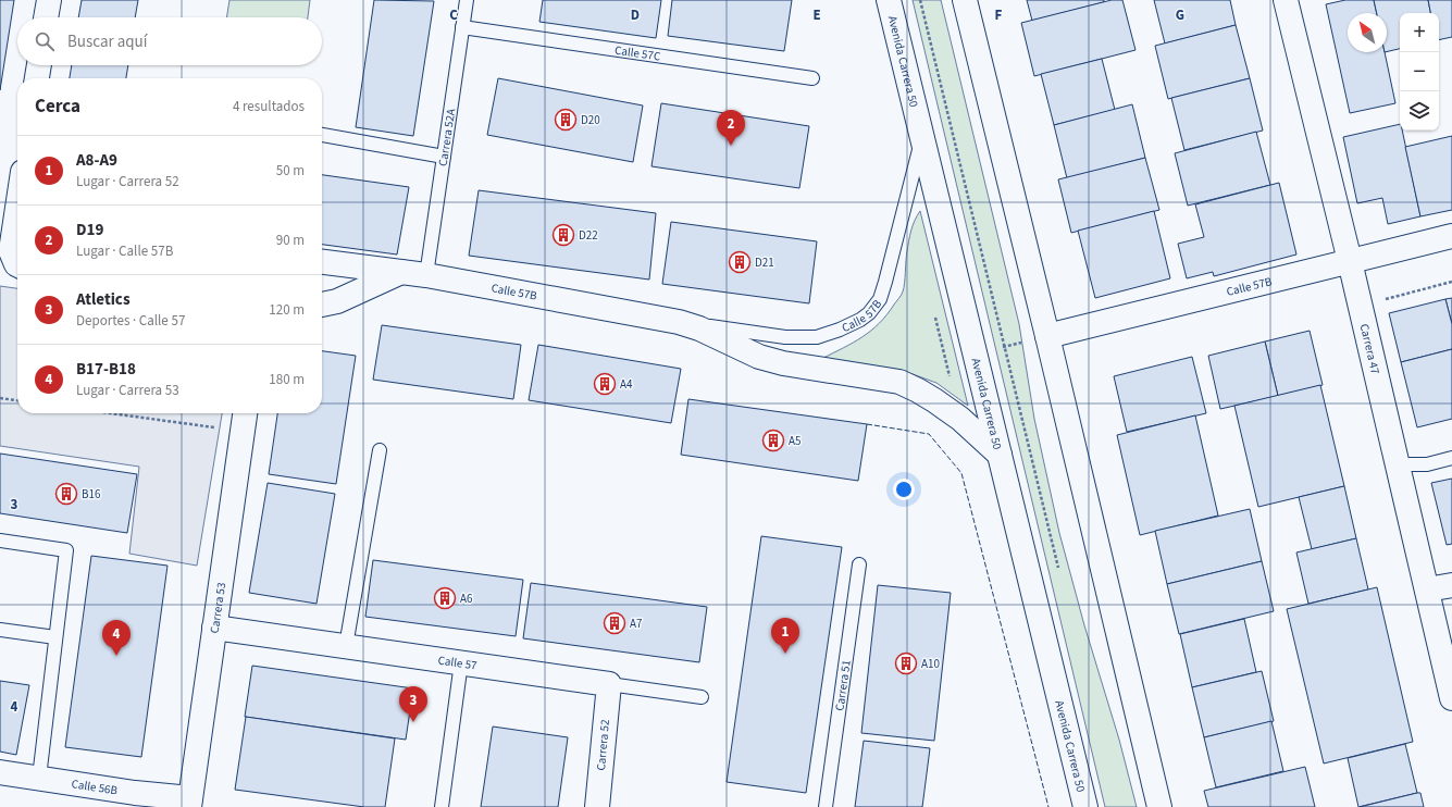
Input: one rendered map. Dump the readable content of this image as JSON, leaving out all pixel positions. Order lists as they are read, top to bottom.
{
  "streets": {
    "street": [
      "Avenida Carrera 50",
      "Calle 57B",
      "Carrera 47",
      "Carrera 53",
      "Calle 57",
      "Carrera 52",
      "Calle 56B"
    ],
    "lane": ["Calle 57C", "Carrera 52A", "Carrera 51"]
  },
  "crossings": [
    ["Calle 57C", "Carrera 52A"],
    ["Avenida Carrera 50", "Calle 57B"],
    ["Carrera 52A", "Calle 57B"],
    ["Calle 57B", "Carrera 47"],
    ["Carrera 53", "Calle 57"],
    ["Carrera 53", "Calle 56B"],
    ["Calle 57", "Carrera 52"]
  ],
  "places": {
    "building": [
      "D20",
      "D22",
      "D21",
      "A4",
      "A5",
      "B16",
      "A6",
      "A7",
      "A10"
    ]
  },
  "north": "top left",
  "page": {
    "map_buttons": ["+", "−"],
    "search": "Buscar aquí",
    "heading": ["Cerca", "4 resultados"],
    "pins": [
      "2",
      "1",
      "4",
      "3"
    ],
    "list": [
      {
        "mark": "1",
        "name": "A8-A9",
        "note": "Lugar · Carrera 52",
        "value": "50 m"
      },
      {
        "mark": "2",
        "name": "D19",
        "note": "Lugar · Calle 57B",
        "value": "90 m"
      },
      {
        "mark": "3",
        "name": "Atletics",
        "note": "Deportes · Calle 57",
        "value": "120 m"
      },
      {
        "mark": "4",
        "name": "B17-B18",
        "note": "Lugar · Carrera 53",
        "value": "180 m"
      }
    ]
  },
  "grid": {
    "columns": [
      "C",
      "D",
      "E",
      "F",
      "G"
    ],
    "rows": ["3", "4"]
  }
}
